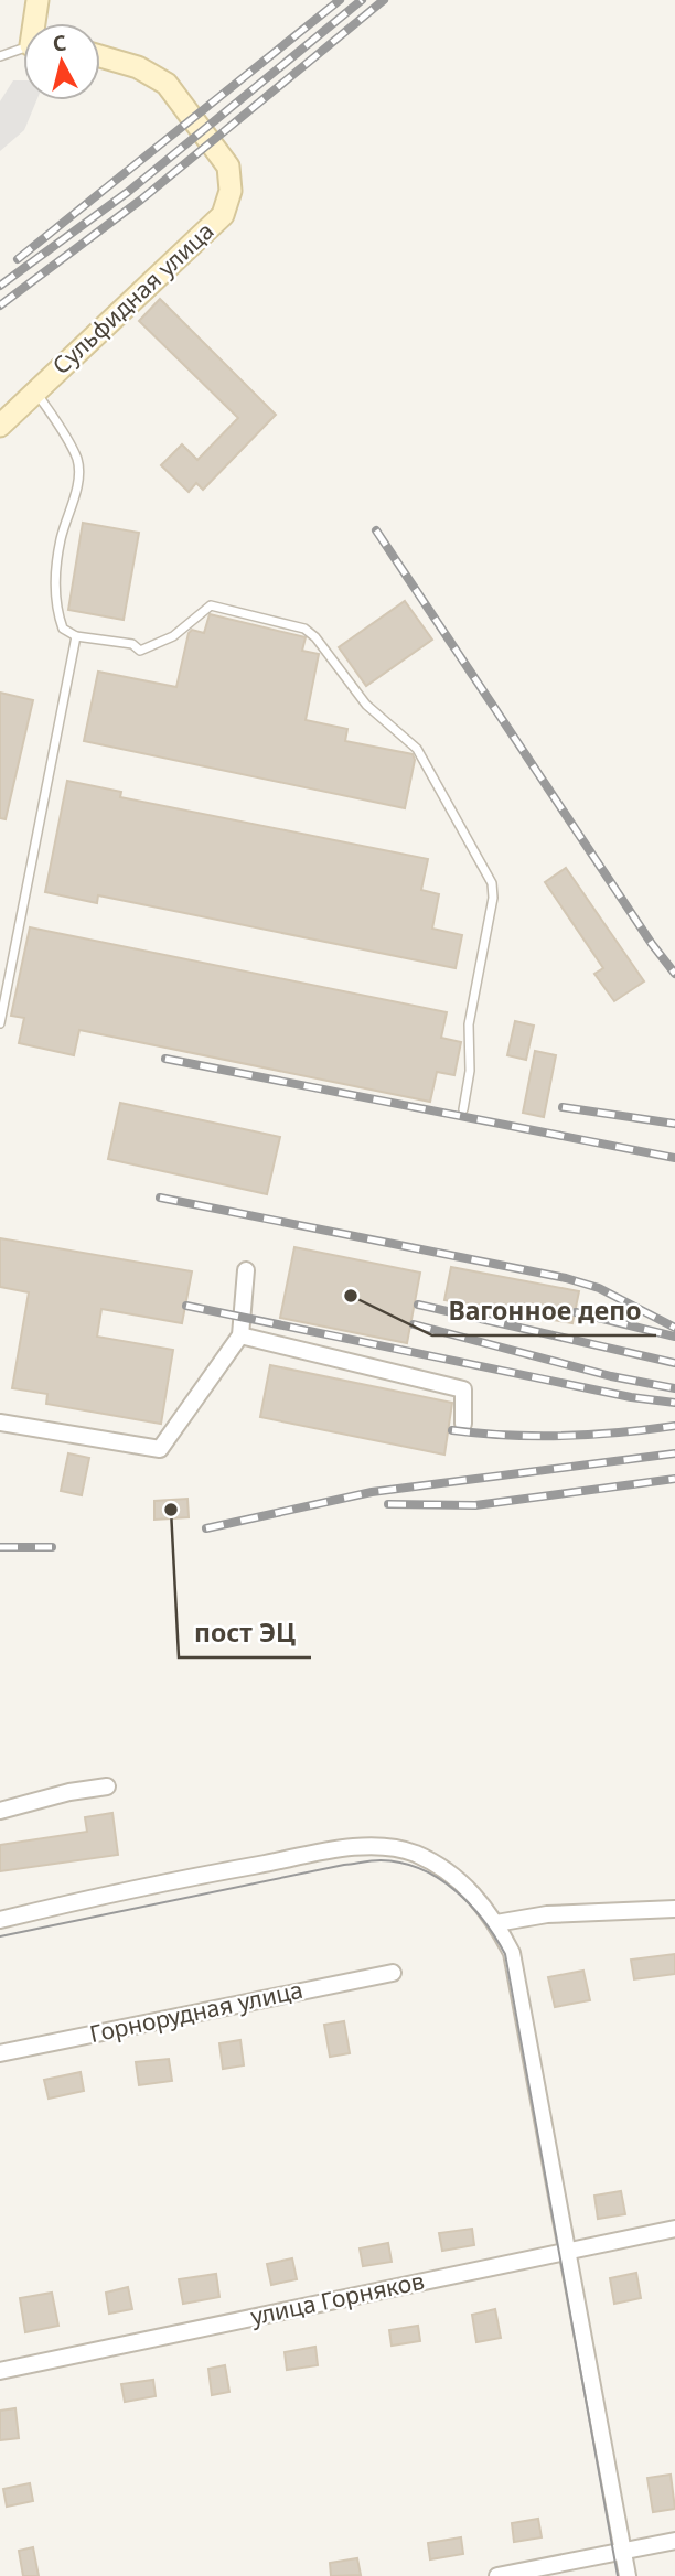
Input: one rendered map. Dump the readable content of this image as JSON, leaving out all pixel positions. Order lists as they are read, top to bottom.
{
  "streets": {
    "street": ["Сульфидная улица", "Горнорудная улица", "улица Горняков"]
  },
  "places": ["Вагонное депо", "пост ЭЦ"],
  "north": "top"
}
